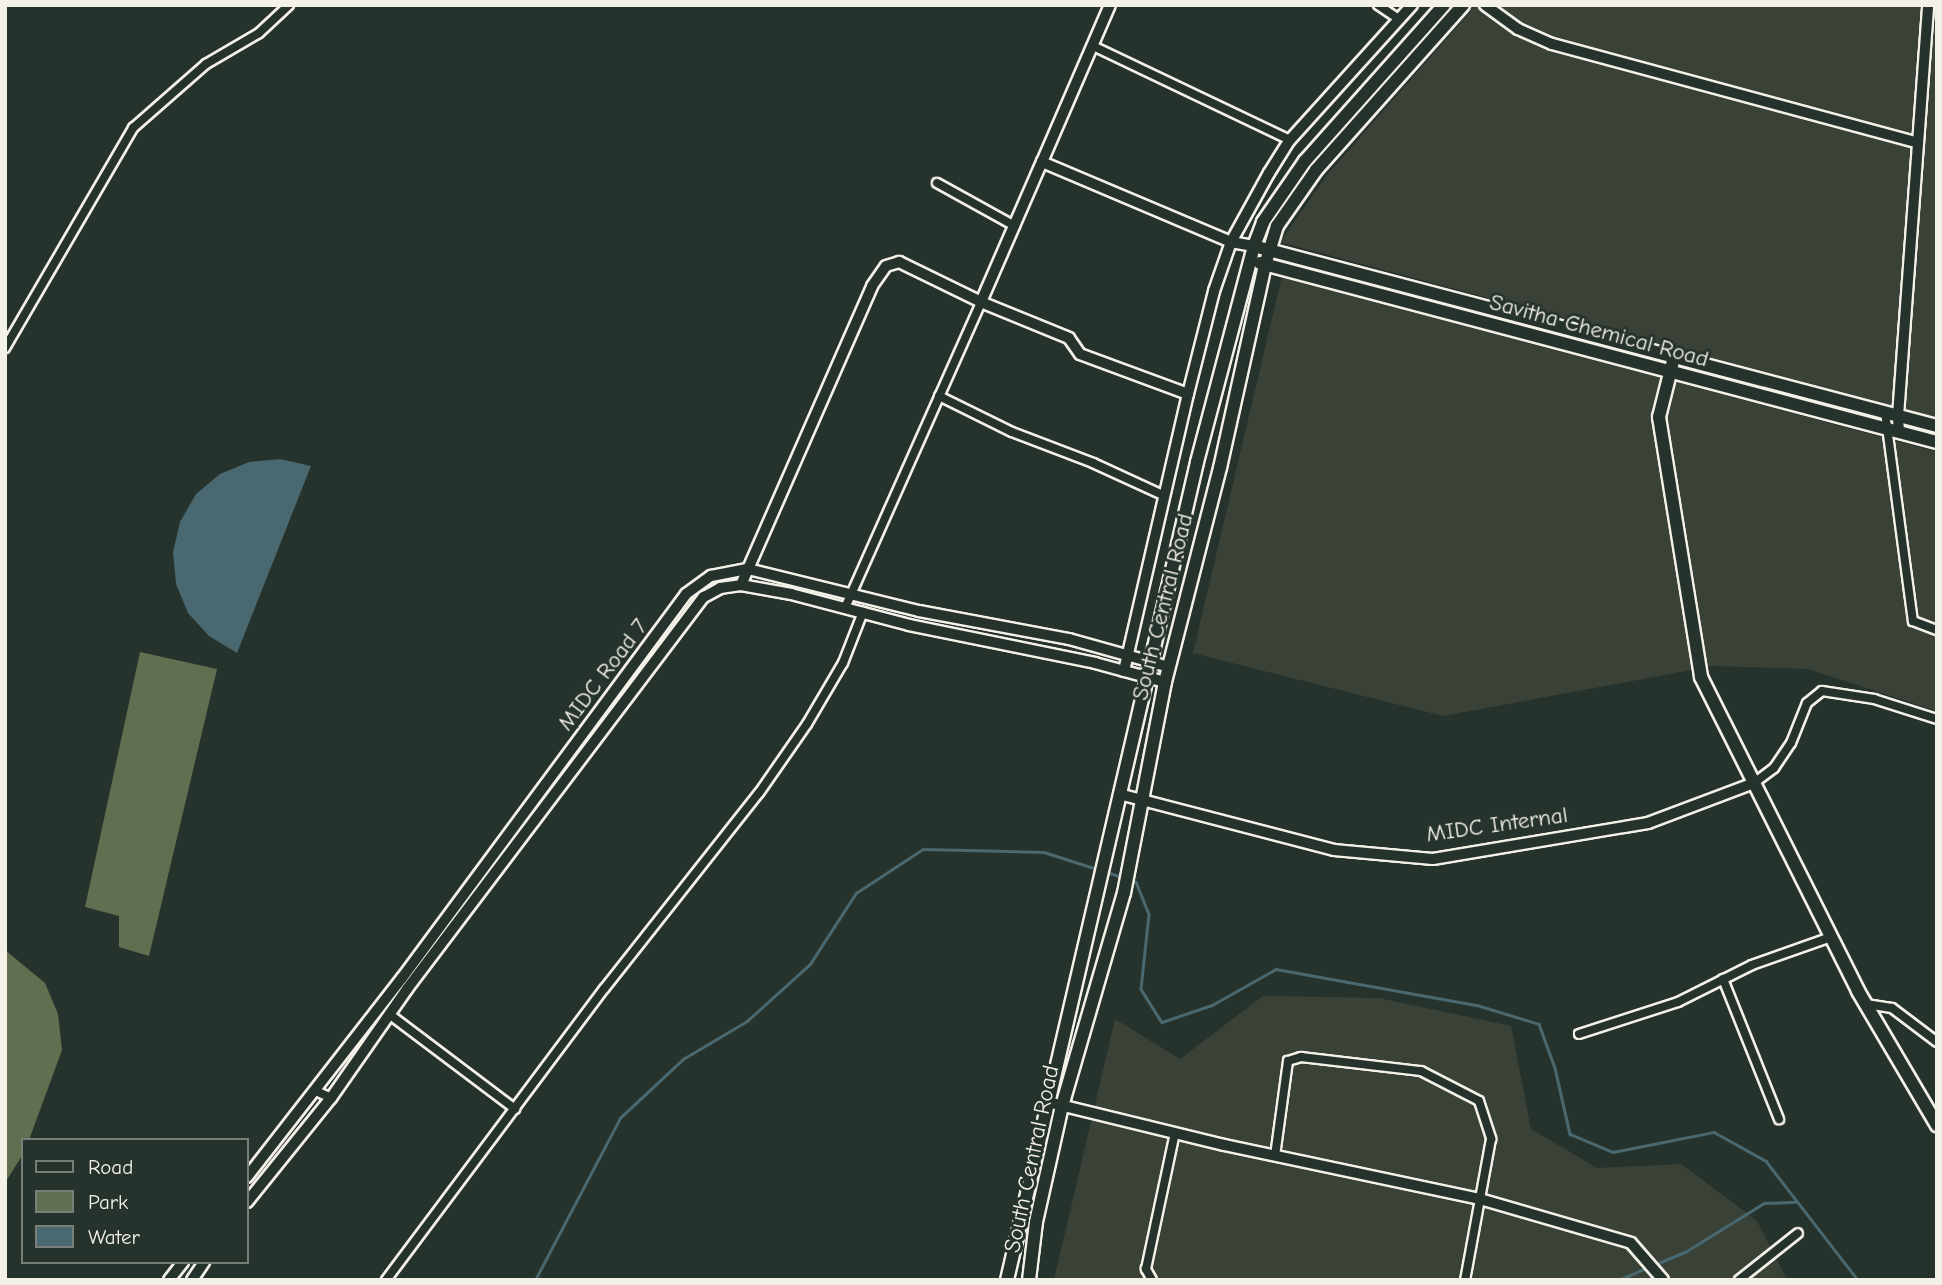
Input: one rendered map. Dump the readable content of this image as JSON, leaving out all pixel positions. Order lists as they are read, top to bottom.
{
  "streets": {
    "main road": ["Savitha Chemical Road", "South Central Road"],
    "street": ["MIDC Road 7", "MIDC Internal"]
  },
  "crossings": [
    ["Savitha Chemical Road", "South Central Road"],
    ["South Central Road", "MIDC Road 7"],
    ["South Central Road", "MIDC Internal"]
  ],
  "legend": ["Road", "Park", "Water"]
}
